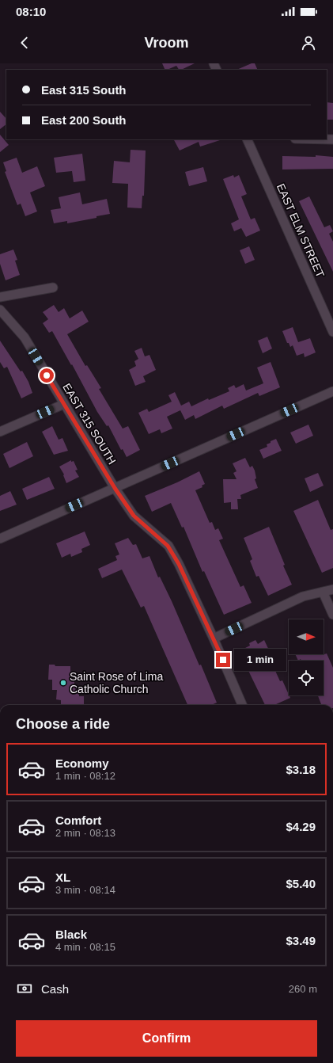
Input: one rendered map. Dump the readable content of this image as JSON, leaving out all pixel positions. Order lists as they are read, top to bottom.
{
  "streets": {
    "street": ["EAST ELM STREET", "EAST 315 SOUTH"]
  },
  "places": ["Saint Rose of Lima Catholic Church"],
  "north": "right",
  "page": {
    "status": "08:10",
    "header": "Vroom",
    "banner": ["East 315 South", "East 200 South"],
    "bubble": "1 min",
    "heading": "Choose a ride",
    "list": [
      {
        "name": "Economy",
        "note": "1 min · 08:12",
        "value": "$3.18"
      },
      {
        "name": "Comfort",
        "note": "2 min · 08:13",
        "value": "$4.29"
      },
      {
        "name": "XL",
        "note": "3 min · 08:14",
        "value": "$5.40"
      },
      {
        "name": "Black",
        "note": "4 min · 08:15",
        "value": "$3.49"
      }
    ],
    "pay": ["Cash", "260 m"],
    "buttons": "Confirm"
  }
}
